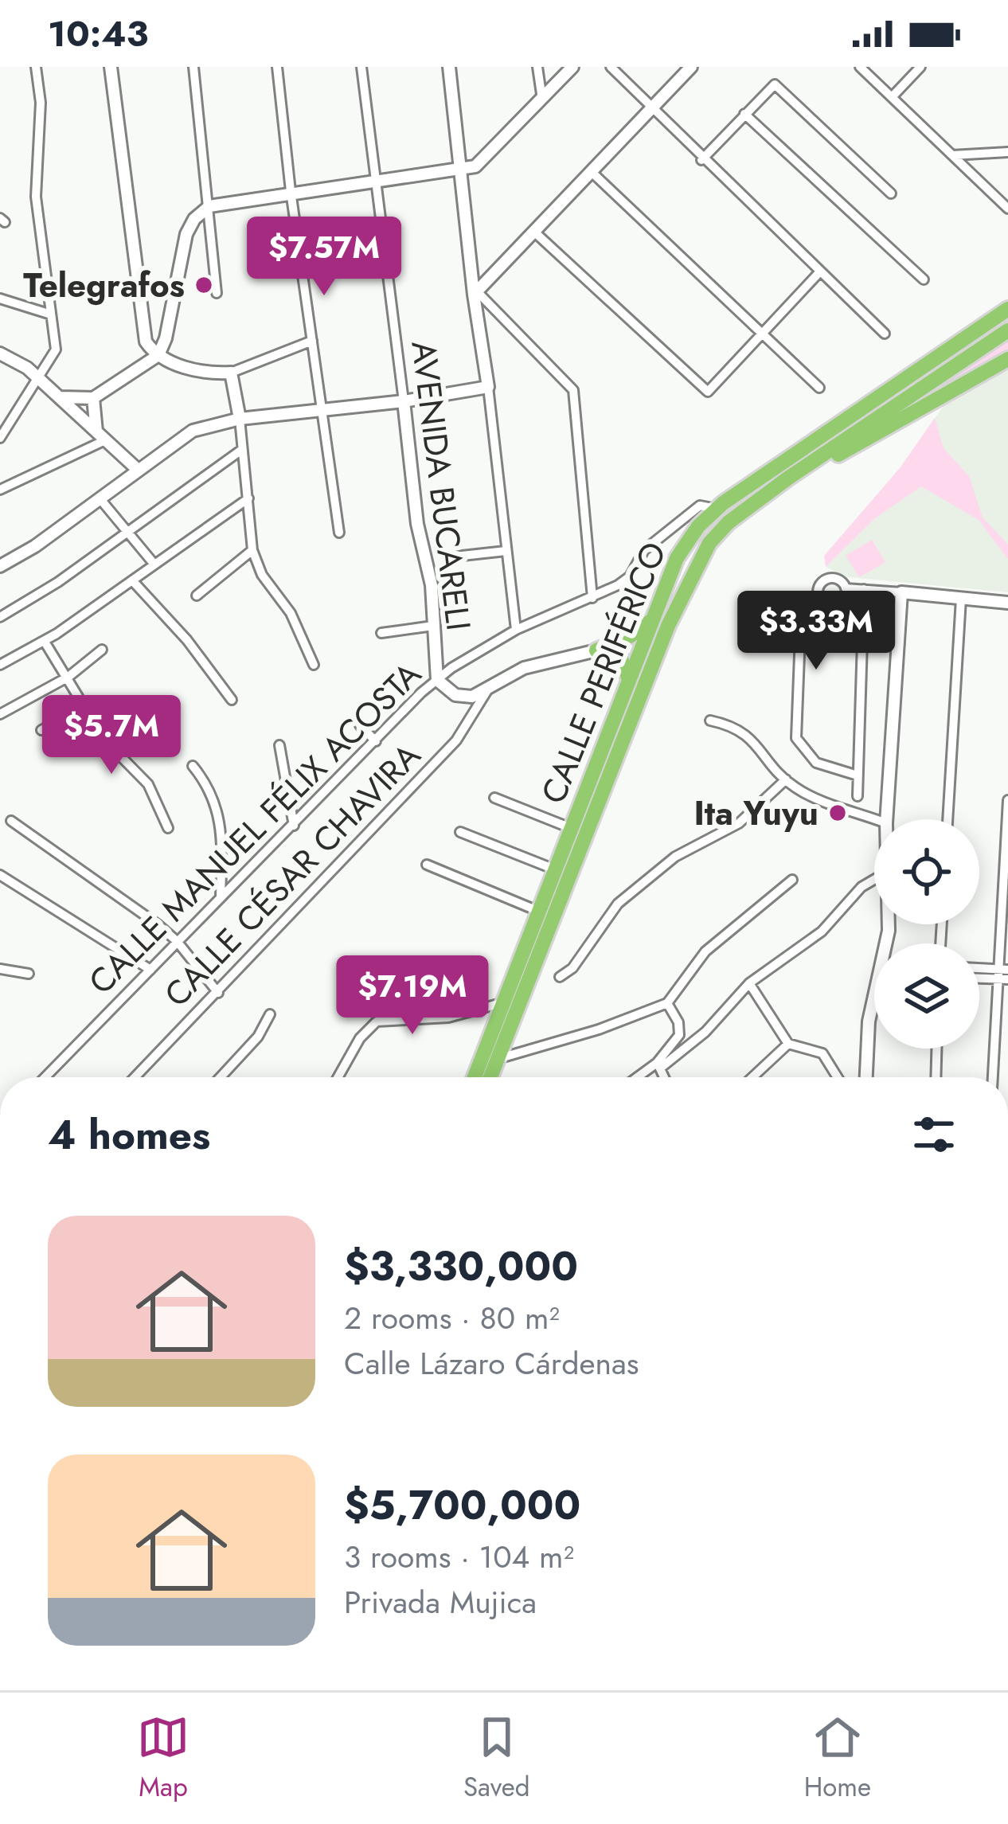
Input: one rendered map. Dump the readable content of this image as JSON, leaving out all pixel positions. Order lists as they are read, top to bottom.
{
  "streets": {
    "highway": ["CALLE PERIFÉRICO"],
    "street": ["AVENIDA BUCARELI", "CALLE MANUEL FÉLIX ACOSTA", "CALLE CÉSAR CHAVIRA"]
  },
  "crossings": [
    ["AVENIDA BUCARELI", "CALLE MANUEL FÉLIX ACOSTA"],
    ["AVENIDA BUCARELI", "CALLE CÉSAR CHAVIRA"],
    ["CALLE PERIFÉRICO", "CALLE MANUEL FÉLIX ACOSTA"]
  ],
  "places": ["Telegrafos", "Ita Yuyu"],
  "page": {
    "status": "10:43",
    "price": [
      "$7.57M",
      "$3.33M",
      "$5.7M",
      "$7.19M"
    ],
    "heading": "4 homes",
    "list": [
      {
        "name": "$3,330,000",
        "note": "2 rooms · 80 m² · Calle Lázaro Cárdenas"
      },
      {
        "name": "$5,700,000",
        "note": "3 rooms · 104 m² · Privada Mujica"
      }
    ],
    "tabs": ["Map", "Saved", "Home"]
  }
}
